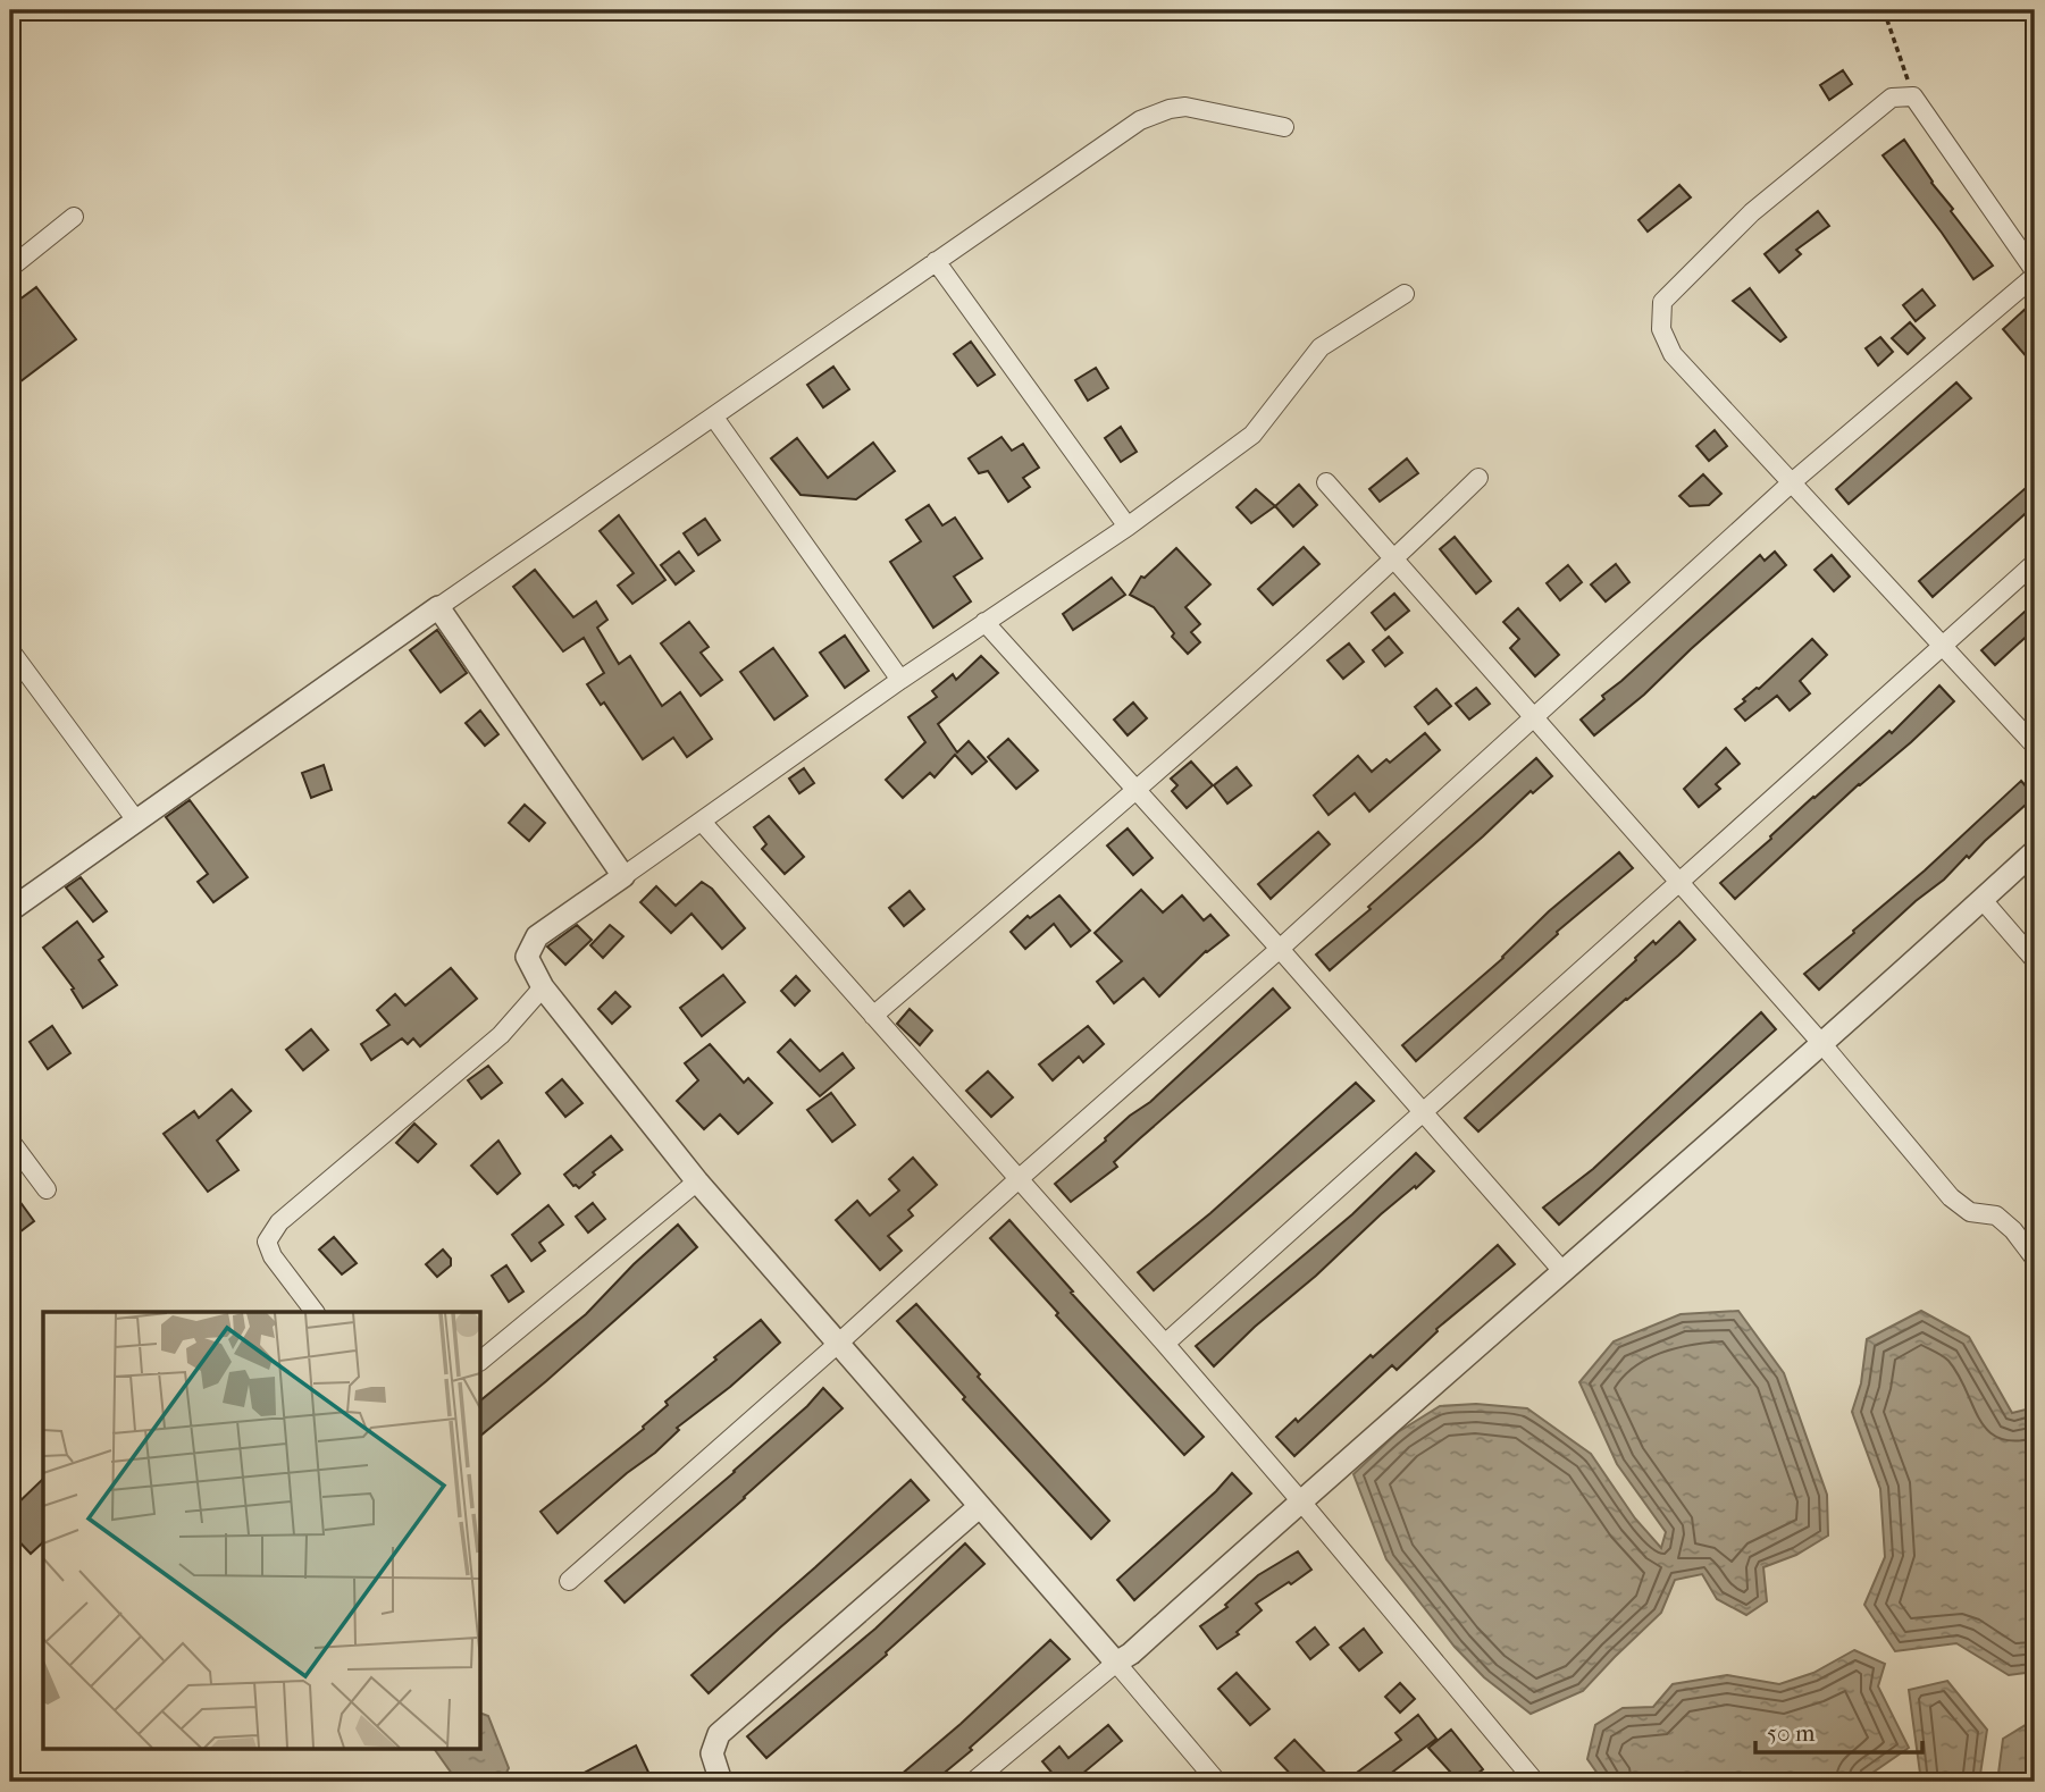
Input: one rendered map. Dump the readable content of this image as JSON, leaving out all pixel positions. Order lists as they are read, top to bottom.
{
  "scale_bar": "50 m"
}
